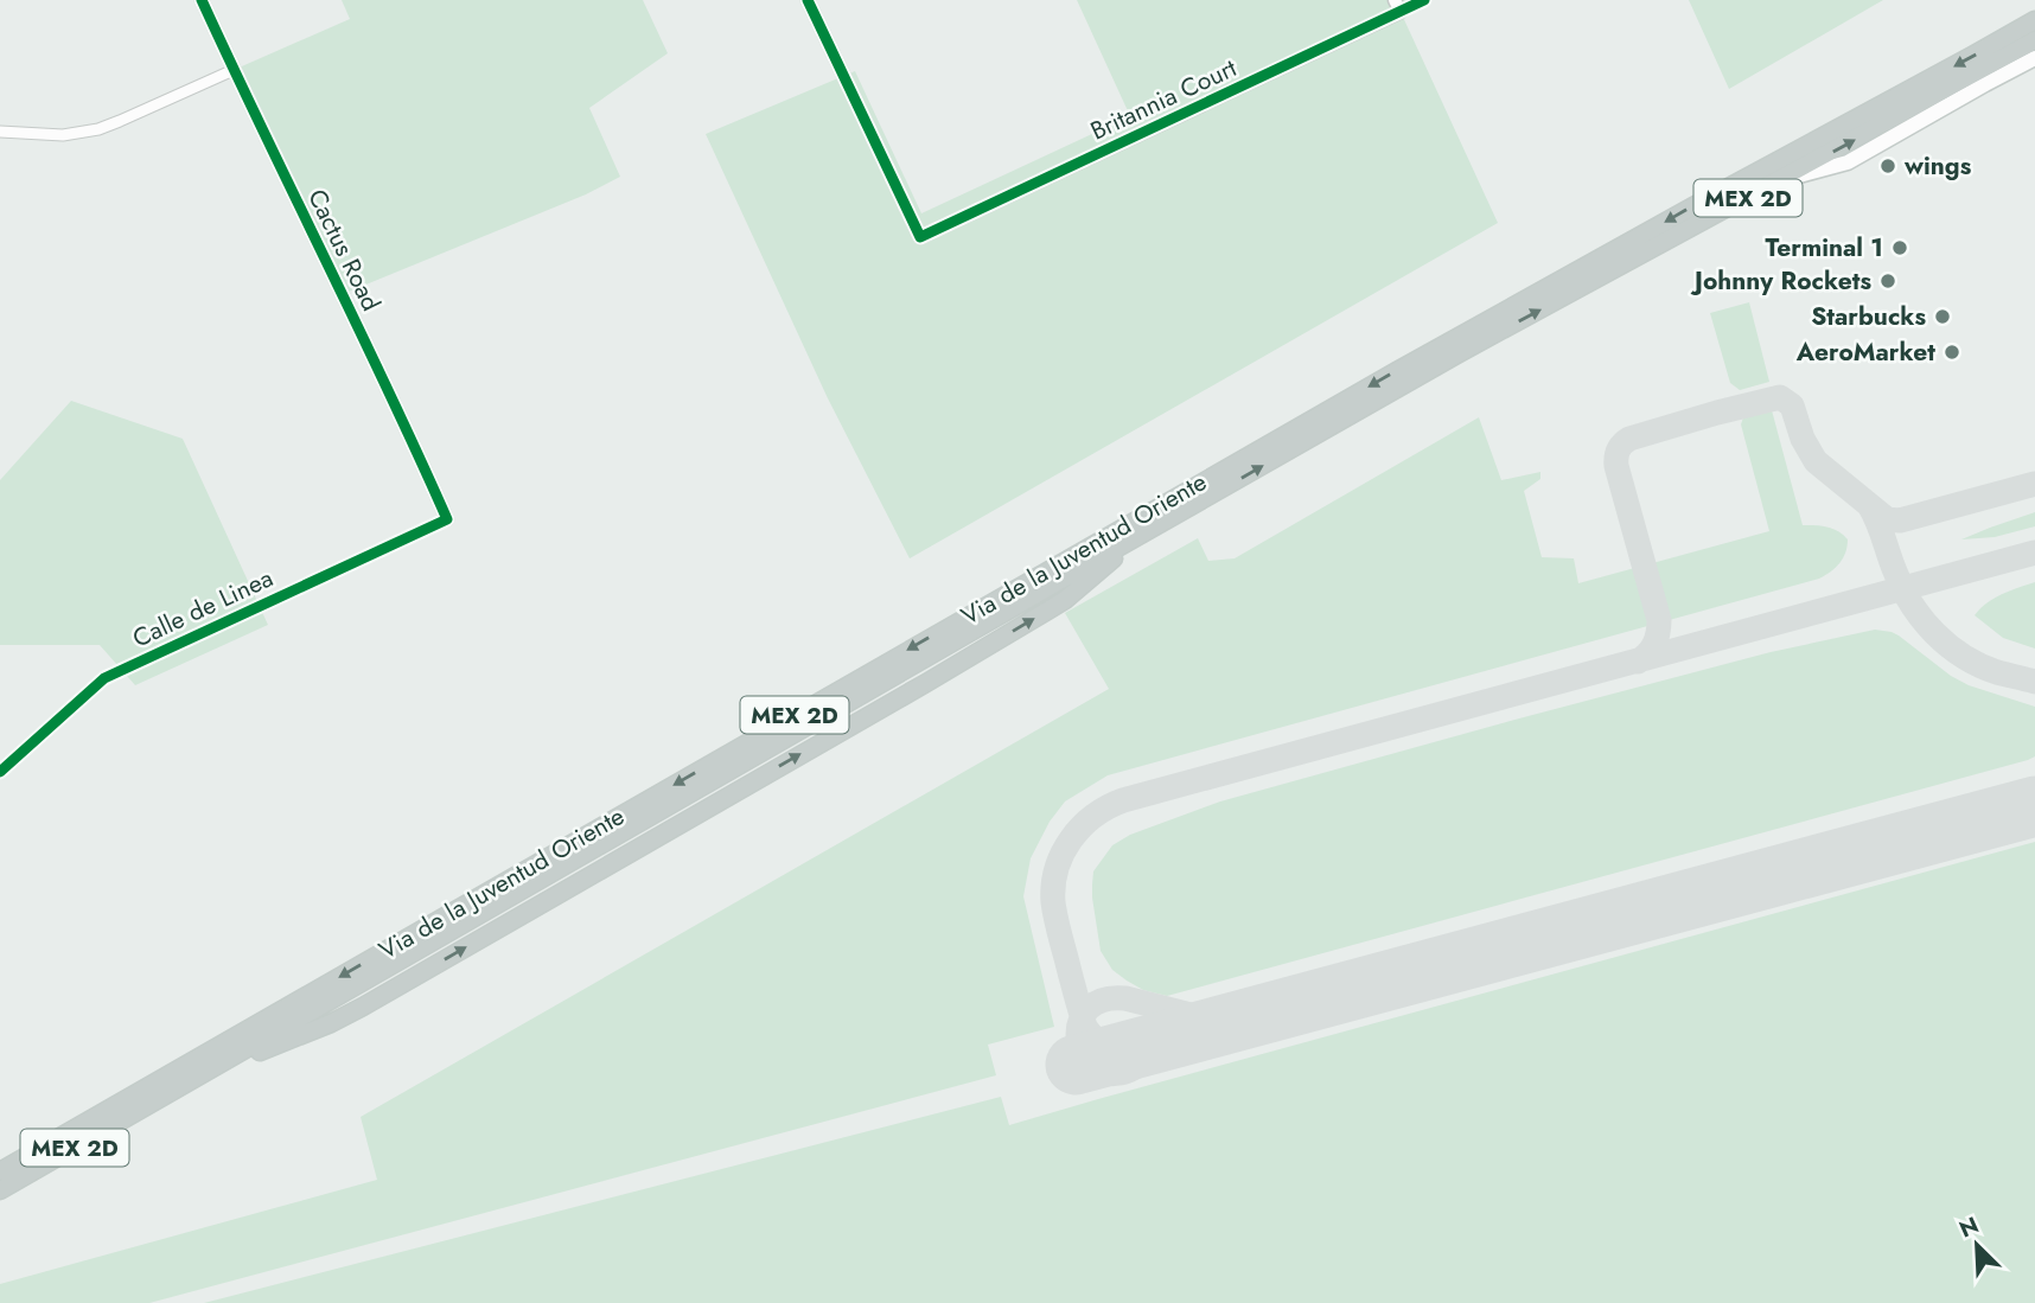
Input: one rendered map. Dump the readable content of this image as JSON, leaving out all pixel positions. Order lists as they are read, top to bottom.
{
  "streets": {
    "highway": ["MEX 2D", "Via de la Juventud Oriente"],
    "street": ["Britannia Court", "Cactus Road", "Calle de Linea"]
  },
  "crossings": [
    ["MEX 2D", "Via de la Juventud Oriente"],
    ["Cactus Road", "Calle de Linea"]
  ],
  "places": [
    "wings",
    "Terminal 1",
    "Johnny Rockets",
    "Starbucks",
    "AeroMarket"
  ],
  "north": "top left"
}
